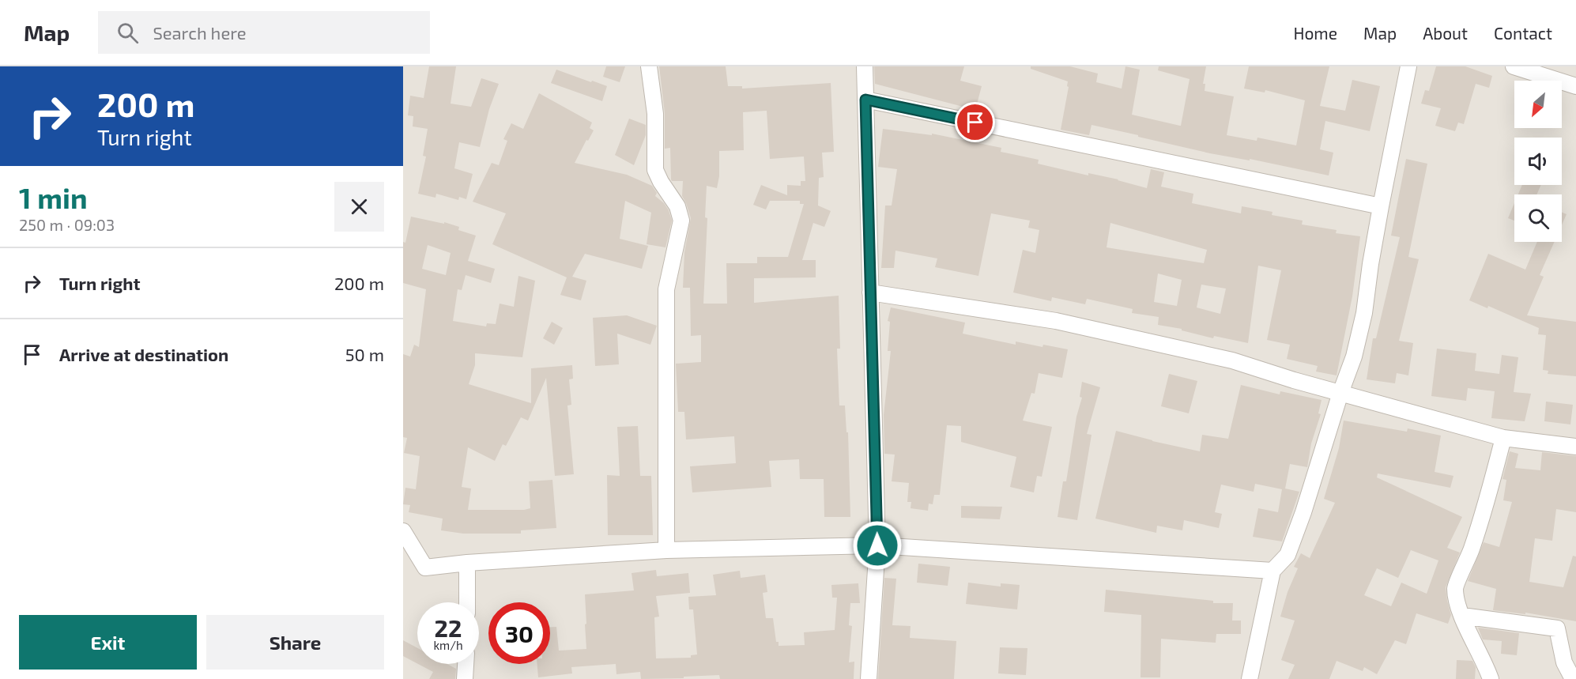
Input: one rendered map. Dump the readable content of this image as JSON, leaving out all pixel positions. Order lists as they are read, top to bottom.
{
  "north": "bottom left",
  "page": {
    "header": "Map",
    "search": "Search here",
    "nav": [
      "Home",
      "Map",
      "About",
      "Contact"
    ],
    "turn": ["200 m", "Turn right"],
    "heading": ["1 min", "250 m · 09:03"],
    "list": [
      {
        "name": "Turn right",
        "value": "200 m"
      },
      {
        "name": "Arrive at destination",
        "value": "50 m"
      }
    ],
    "speed": "22 km/h",
    "limit": "30",
    "buttons": ["Exit", "Share"]
  }
}
